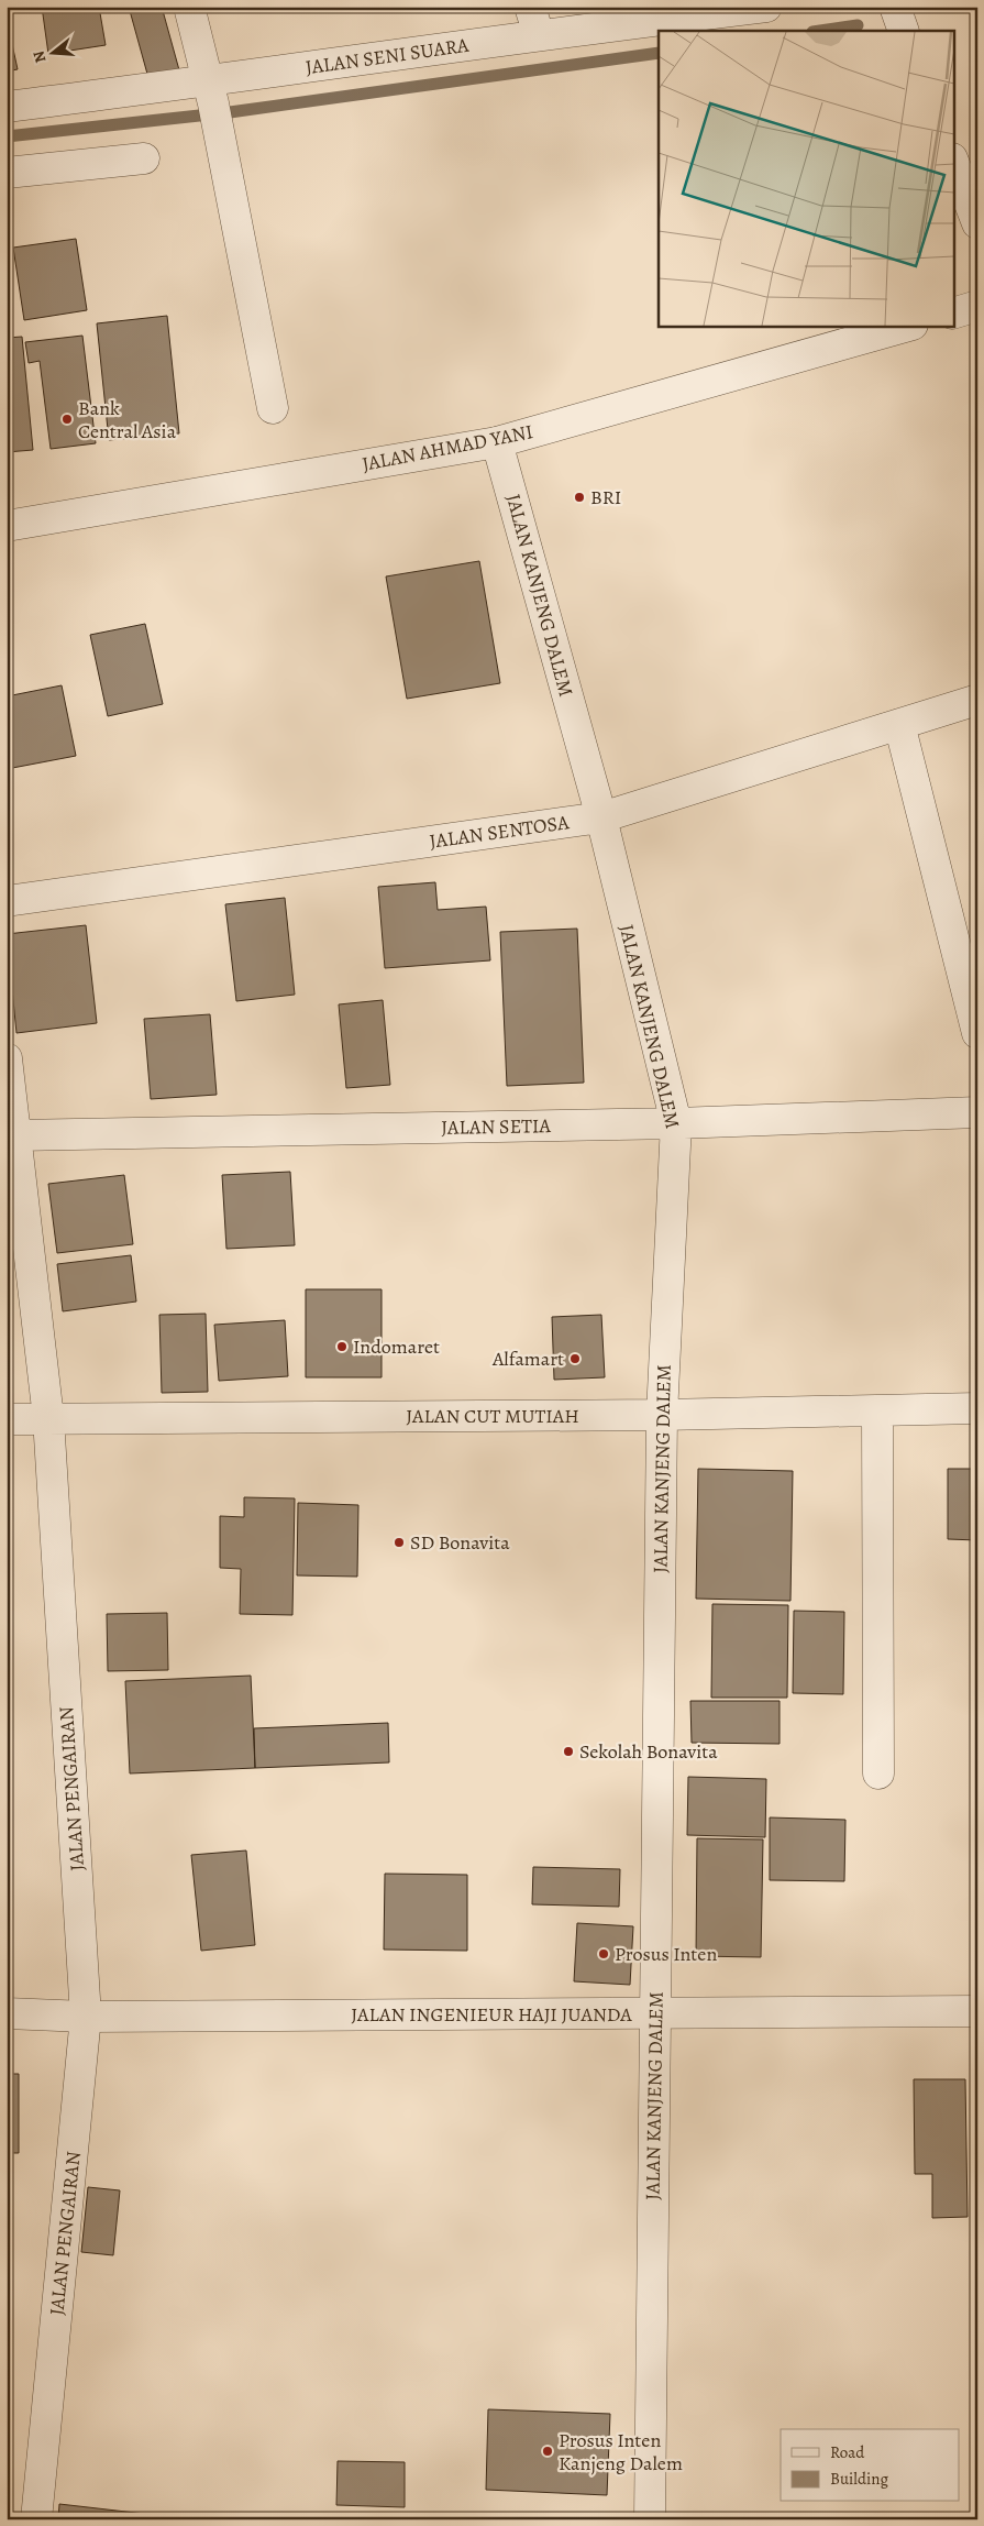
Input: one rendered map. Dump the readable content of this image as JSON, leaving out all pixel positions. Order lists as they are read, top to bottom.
{
  "streets": {
    "street": [
      "JALAN SENI SUARA",
      "JALAN AHMAD YANI",
      "JALAN KANJENG DALEM",
      "JALAN SENTOSA",
      "JALAN SETIA",
      "JALAN CUT MUTIAH",
      "JALAN PENGAIRAN",
      "JALAN INGENIEUR HAJI JUANDA"
    ]
  },
  "crossings": [
    ["JALAN AHMAD YANI", "JALAN KANJENG DALEM"],
    ["JALAN KANJENG DALEM", "JALAN SENTOSA"],
    ["JALAN KANJENG DALEM", "JALAN SETIA"],
    ["JALAN KANJENG DALEM", "JALAN CUT MUTIAH"],
    ["JALAN KANJENG DALEM", "JALAN INGENIEUR HAJI JUANDA"],
    ["JALAN SETIA", "JALAN PENGAIRAN"],
    ["JALAN CUT MUTIAH", "JALAN PENGAIRAN"],
    ["JALAN PENGAIRAN", "JALAN INGENIEUR HAJI JUANDA"]
  ],
  "places": [
    "Bank Central Asia",
    "BRI",
    "Indomaret",
    "Alfamart",
    "SD Bonavita",
    "Sekolah Bonavita",
    "Prosus Inten",
    "Prosus Inten Kanjeng Dalem"
  ],
  "legend": ["Road", "Building"],
  "north": "left"
}
